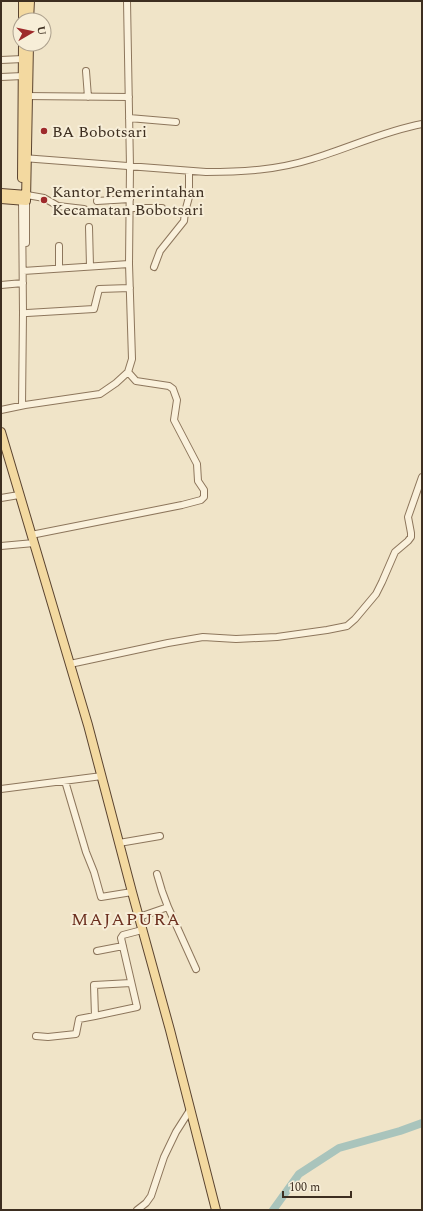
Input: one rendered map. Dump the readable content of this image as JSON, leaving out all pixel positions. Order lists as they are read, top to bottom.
{
  "districts": ["MAJAPURA"],
  "places": ["BA Bobotsari", "Kantor Pemerintahan Kecamatan Bobotsari"],
  "scale_bar": "100 m",
  "north": "right"
}
